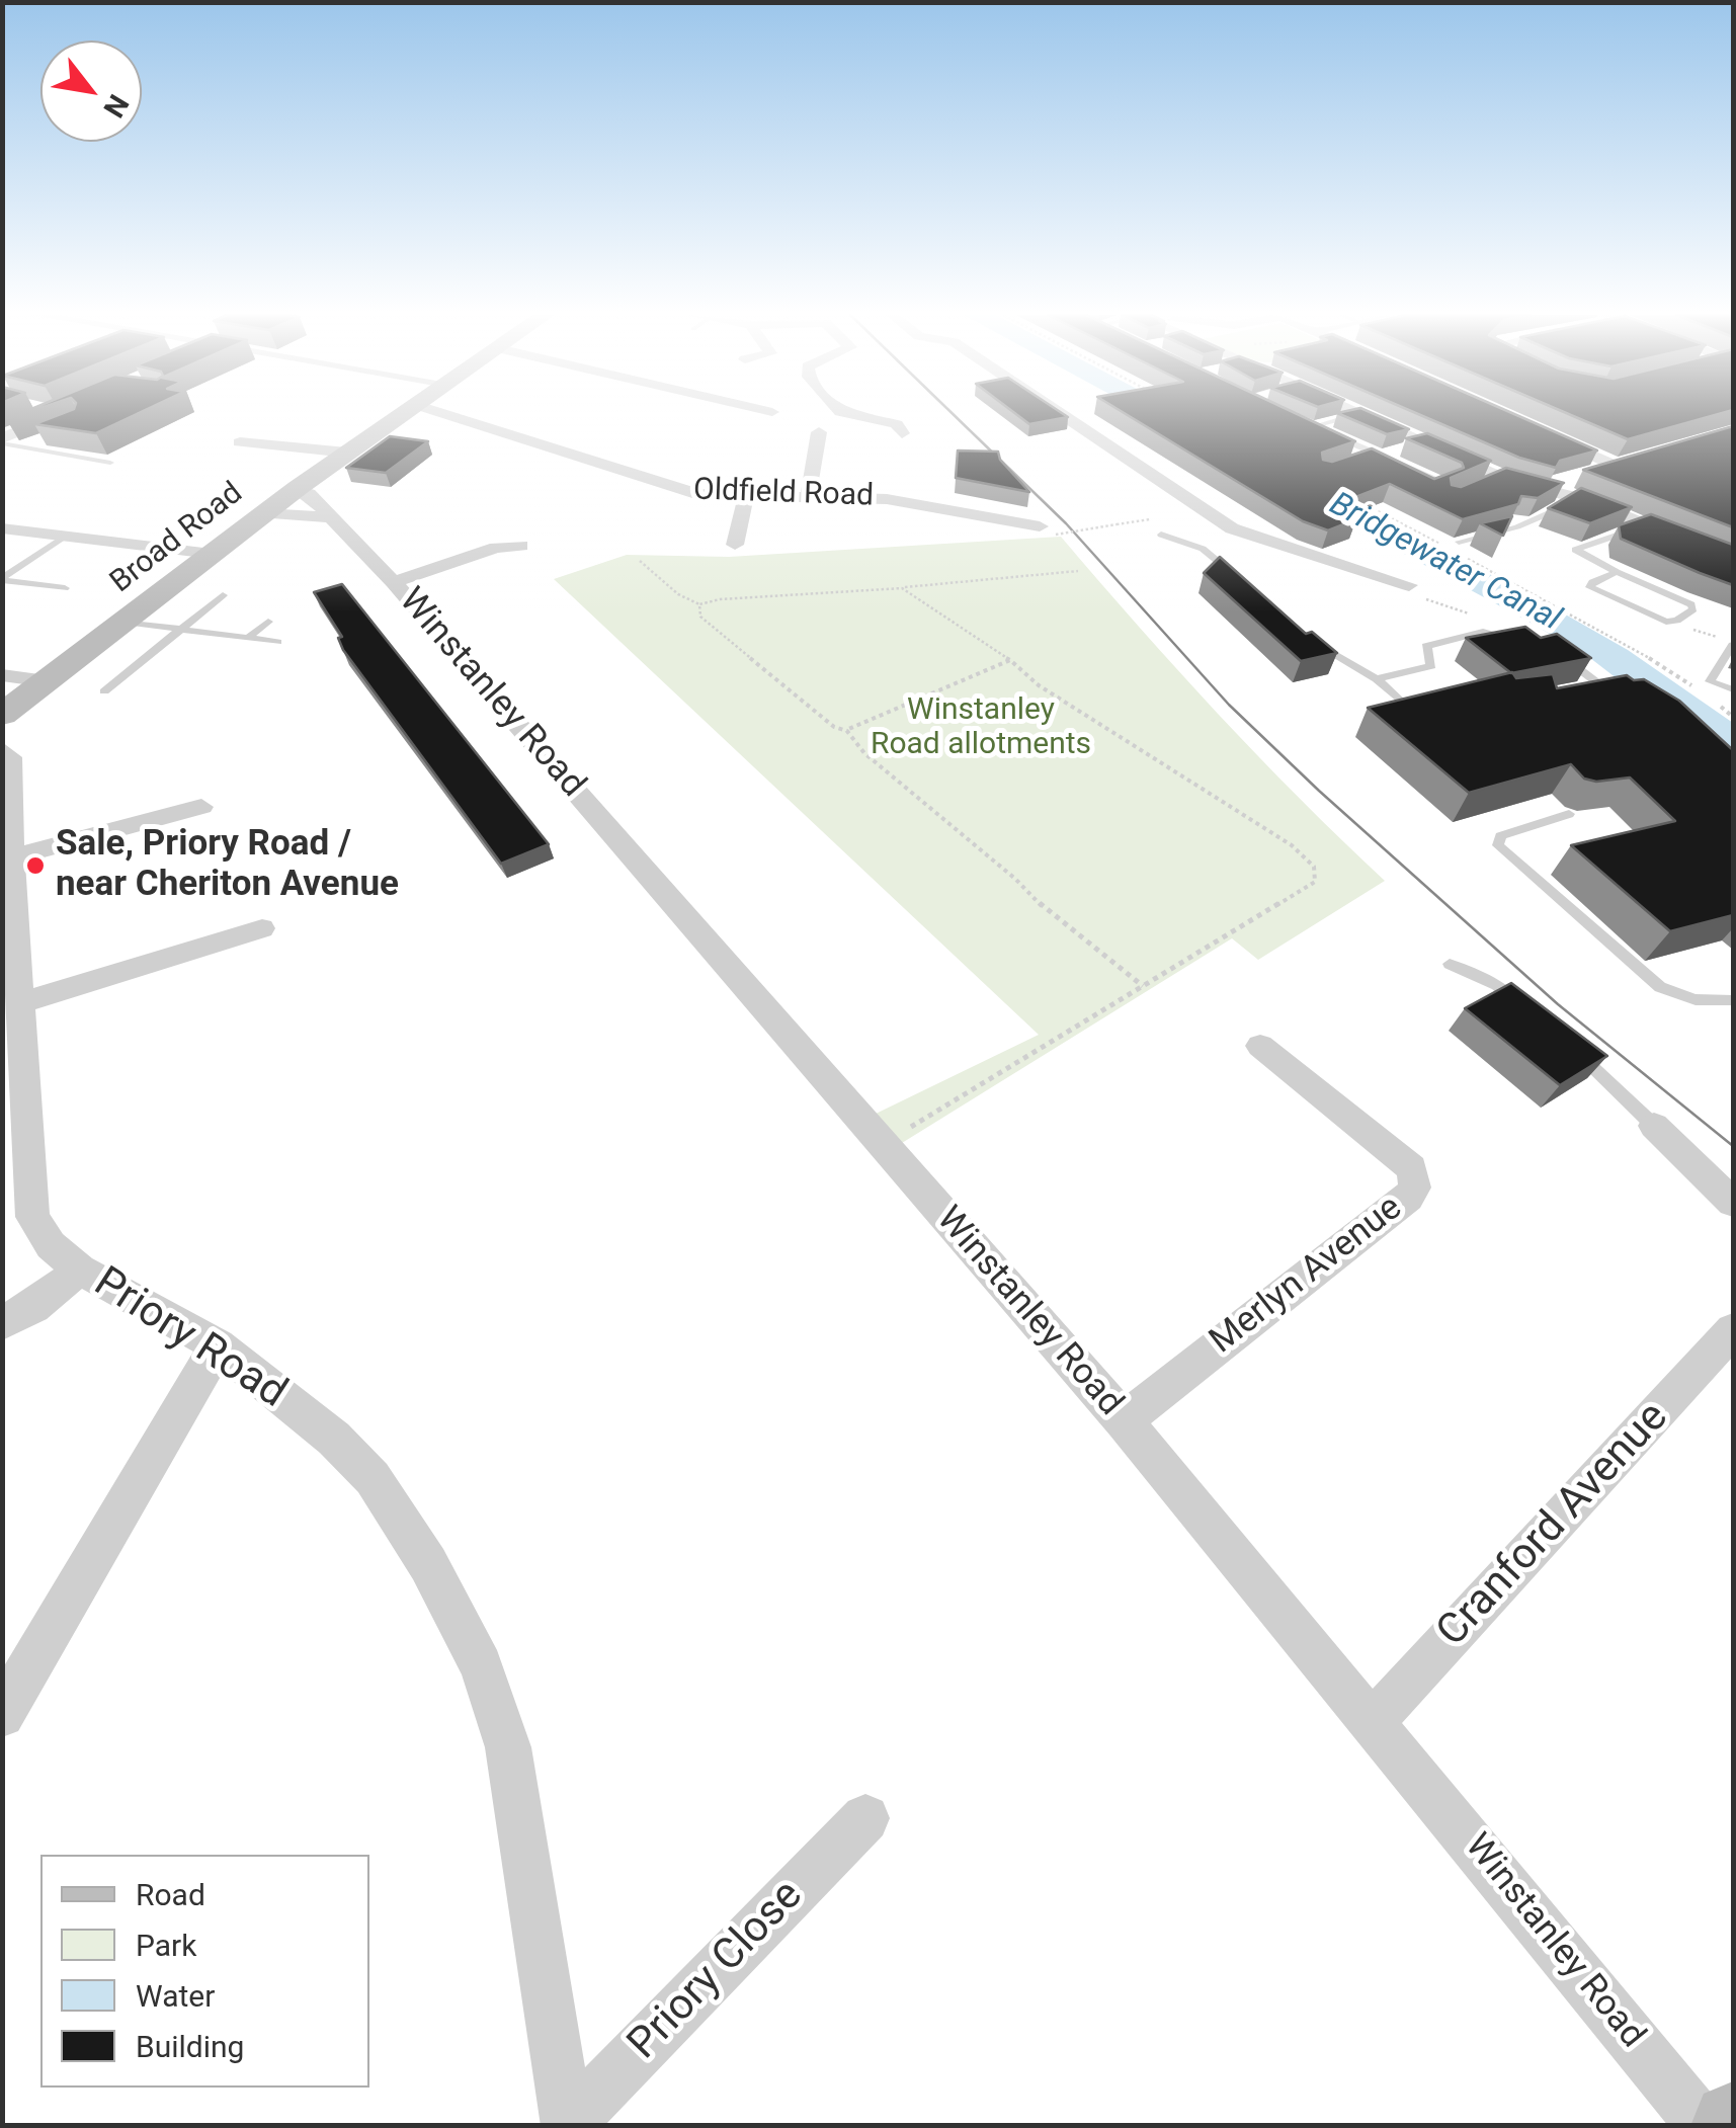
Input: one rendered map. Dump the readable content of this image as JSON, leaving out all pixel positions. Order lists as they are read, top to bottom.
{
  "streets": {
    "street": [
      "Oldfield Road",
      "Broad Road",
      "Winstanley Road",
      "Merlyn Avenue",
      "Priory Road",
      "Cranford Avenue",
      "Priory Close"
    ]
  },
  "crossings": [
    ["Broad Road", "Winstanley Road"],
    ["Winstanley Road", "Merlyn Avenue"],
    ["Winstanley Road", "Cranford Avenue"],
    ["Priory Road", "Priory Close"]
  ],
  "water": ["Bridgewater Canal"],
  "parks": ["Winstanley Road allotments"],
  "places": ["Sale, Priory Road / near Cheriton Avenue"],
  "legend": [
    "Road",
    "Park",
    "Water",
    "Building"
  ],
  "north": "bottom right"
}
